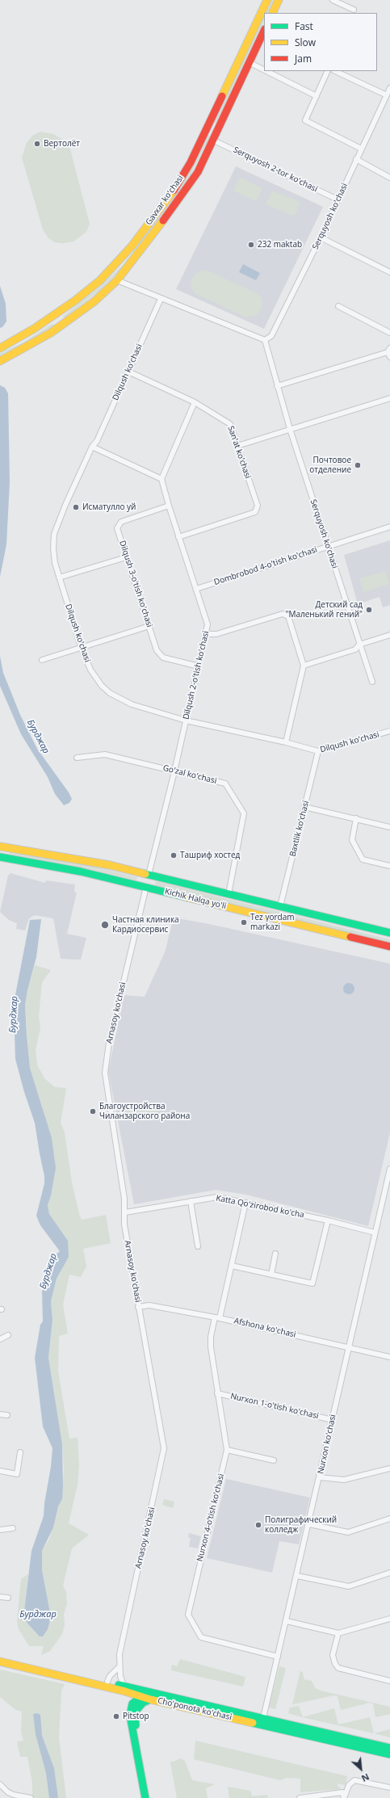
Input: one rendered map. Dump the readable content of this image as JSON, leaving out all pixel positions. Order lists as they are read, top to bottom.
{
  "streets": {
    "main road": [
      "Gavxar ko'chasi",
      "Kichik Halqa yo'li",
      "Arnasoy ko'chasi",
      "Cho'ponota ko'chasi"
    ],
    "street": [
      "Serquyosh 2-tor koʻchasi",
      "Serquyosh ko'chasi",
      "Dilqush ko'chasi",
      "San'at ko'chasi",
      "Dombrobod 4-o'tish ko'chasi",
      "Dilqush 3-o'tish ko'chasi",
      "Dilqush 2-o'tish ko'chasi",
      "Go'zal ko'chasi",
      "Baxtlik ko'chasi",
      "Katta Qo'zirobod ko'cha",
      "Afshona ko'chasi",
      "Nurxon 1-o'tish ko'chasi",
      "Nurxon ko'chasi",
      "Nurxon 4-o'tish ko'chasi"
    ]
  },
  "crossings": [
    ["Serquyosh 2-tor koʻchasi", "Gavxar ko'chasi"],
    ["Serquyosh 2-tor koʻchasi", "Serquyosh ko'chasi"],
    ["Serquyosh ko'chasi", "Dombrobod 4-o'tish ko'chasi"],
    ["Dilqush ko'chasi", "San'at ko'chasi"],
    ["Dilqush ko'chasi", "Dilqush 2-o'tish ko'chasi"],
    ["Dilqush ko'chasi", "Baxtlik ko'chasi"],
    ["San'at ko'chasi", "Dilqush 2-o'tish ko'chasi"],
    ["Dombrobod 4-o'tish ko'chasi", "Dilqush 2-o'tish ko'chasi"],
    ["Dilqush 3-o'tish ko'chasi", "Dilqush 2-o'tish ko'chasi"],
    ["Dilqush 2-o'tish ko'chasi", "Go'zal ko'chasi"],
    ["Dilqush 2-o'tish ko'chasi", "Kichik Halqa yo'li"],
    ["Dilqush 2-o'tish ko'chasi", "Arnasoy ko'chasi"],
    ["Go'zal ko'chasi", "Kichik Halqa yo'li"],
    ["Baxtlik ko'chasi", "Kichik Halqa yo'li"],
    ["Kichik Halqa yo'li", "Arnasoy ko'chasi"],
    ["Arnasoy ko'chasi", "Katta Qo'zirobod ko'cha"],
    ["Arnasoy ko'chasi", "Afshona ko'chasi"],
    ["Arnasoy ko'chasi", "Cho'ponota ko'chasi"],
    ["Katta Qo'zirobod ko'cha", "Nurxon ko'chasi"],
    ["Katta Qo'zirobod ko'cha", "Nurxon 4-o'tish ko'chasi"],
    ["Afshona ko'chasi", "Nurxon ko'chasi"],
    ["Afshona ko'chasi", "Nurxon 4-o'tish ko'chasi"],
    ["Nurxon 1-o'tish ko'chasi", "Nurxon ko'chasi"],
    ["Nurxon 1-o'tish ko'chasi", "Nurxon 4-o'tish ko'chasi"],
    ["Nurxon ko'chasi", "Nurxon 4-o'tish ko'chasi"],
    ["Nurxon ko'chasi", "Cho'ponota ko'chasi"]
  ],
  "water": ["Бурджар"],
  "places": [
    "Вертолёт",
    "232 maktab",
    "Почтовое отделение",
    "Исматулло уй",
    "Детский сад \"Маленький гений\"",
    "Ташриф хостед",
    "Tez yordam markazi",
    "Частная клиника Кардиосервис",
    "Благоустройства Чиланзарского района",
    "Полиграфический колледж",
    "Pitstop"
  ],
  "legend": ["Fast", "Slow", "Jam"],
  "north": "bottom right"
}
